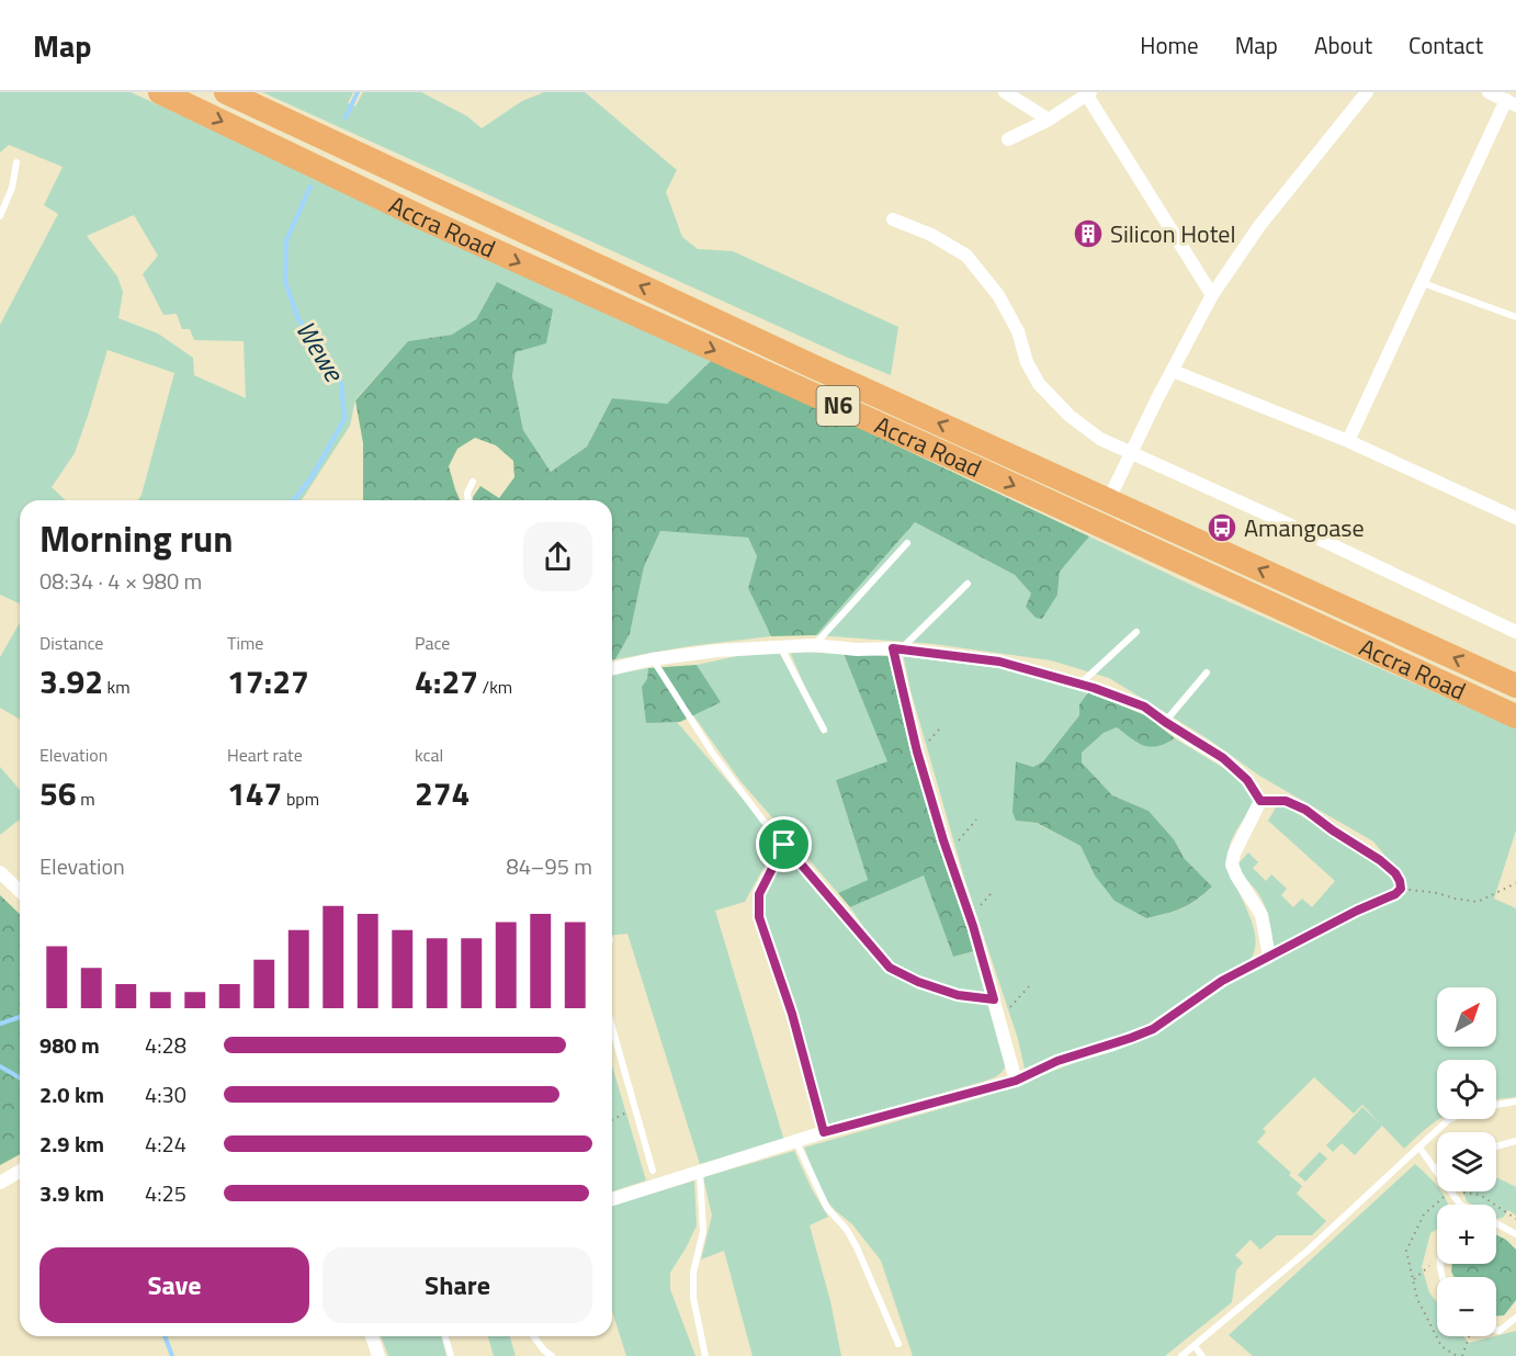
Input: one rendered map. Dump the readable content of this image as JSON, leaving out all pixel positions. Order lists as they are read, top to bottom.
{
  "streets": {
    "highway": ["Accra Road", "N6"]
  },
  "water": ["Wewe"],
  "places": {
    "building": ["Silicon Hotel"],
    "bus stop": ["Amangoase"]
  },
  "north": "top right",
  "page": {
    "header": "Map",
    "nav": [
      "Home",
      "Map",
      "About",
      "Contact"
    ],
    "heading": ["Morning run", "08:34 · 4 × 980 m"],
    "stats": [
      ["Distance", "3.92 km"],
      ["Time", "17:27"],
      ["Pace", "4:27 /km"],
      ["Elevation", "56 m"],
      ["Heart rate", "147 bpm"],
      ["kcal", "274"]
    ],
    "chart": ["Elevation", "84–95 m"],
    "map_buttons": ["+", "−"],
    "list": [
      {
        "name": "980 m",
        "note": "4:28"
      },
      {
        "name": "2.0 km",
        "note": "4:30"
      },
      {
        "name": "2.9 km",
        "note": "4:24"
      },
      {
        "name": "3.9 km",
        "note": "4:25"
      }
    ],
    "buttons": ["Save", "Share"]
  }
}
